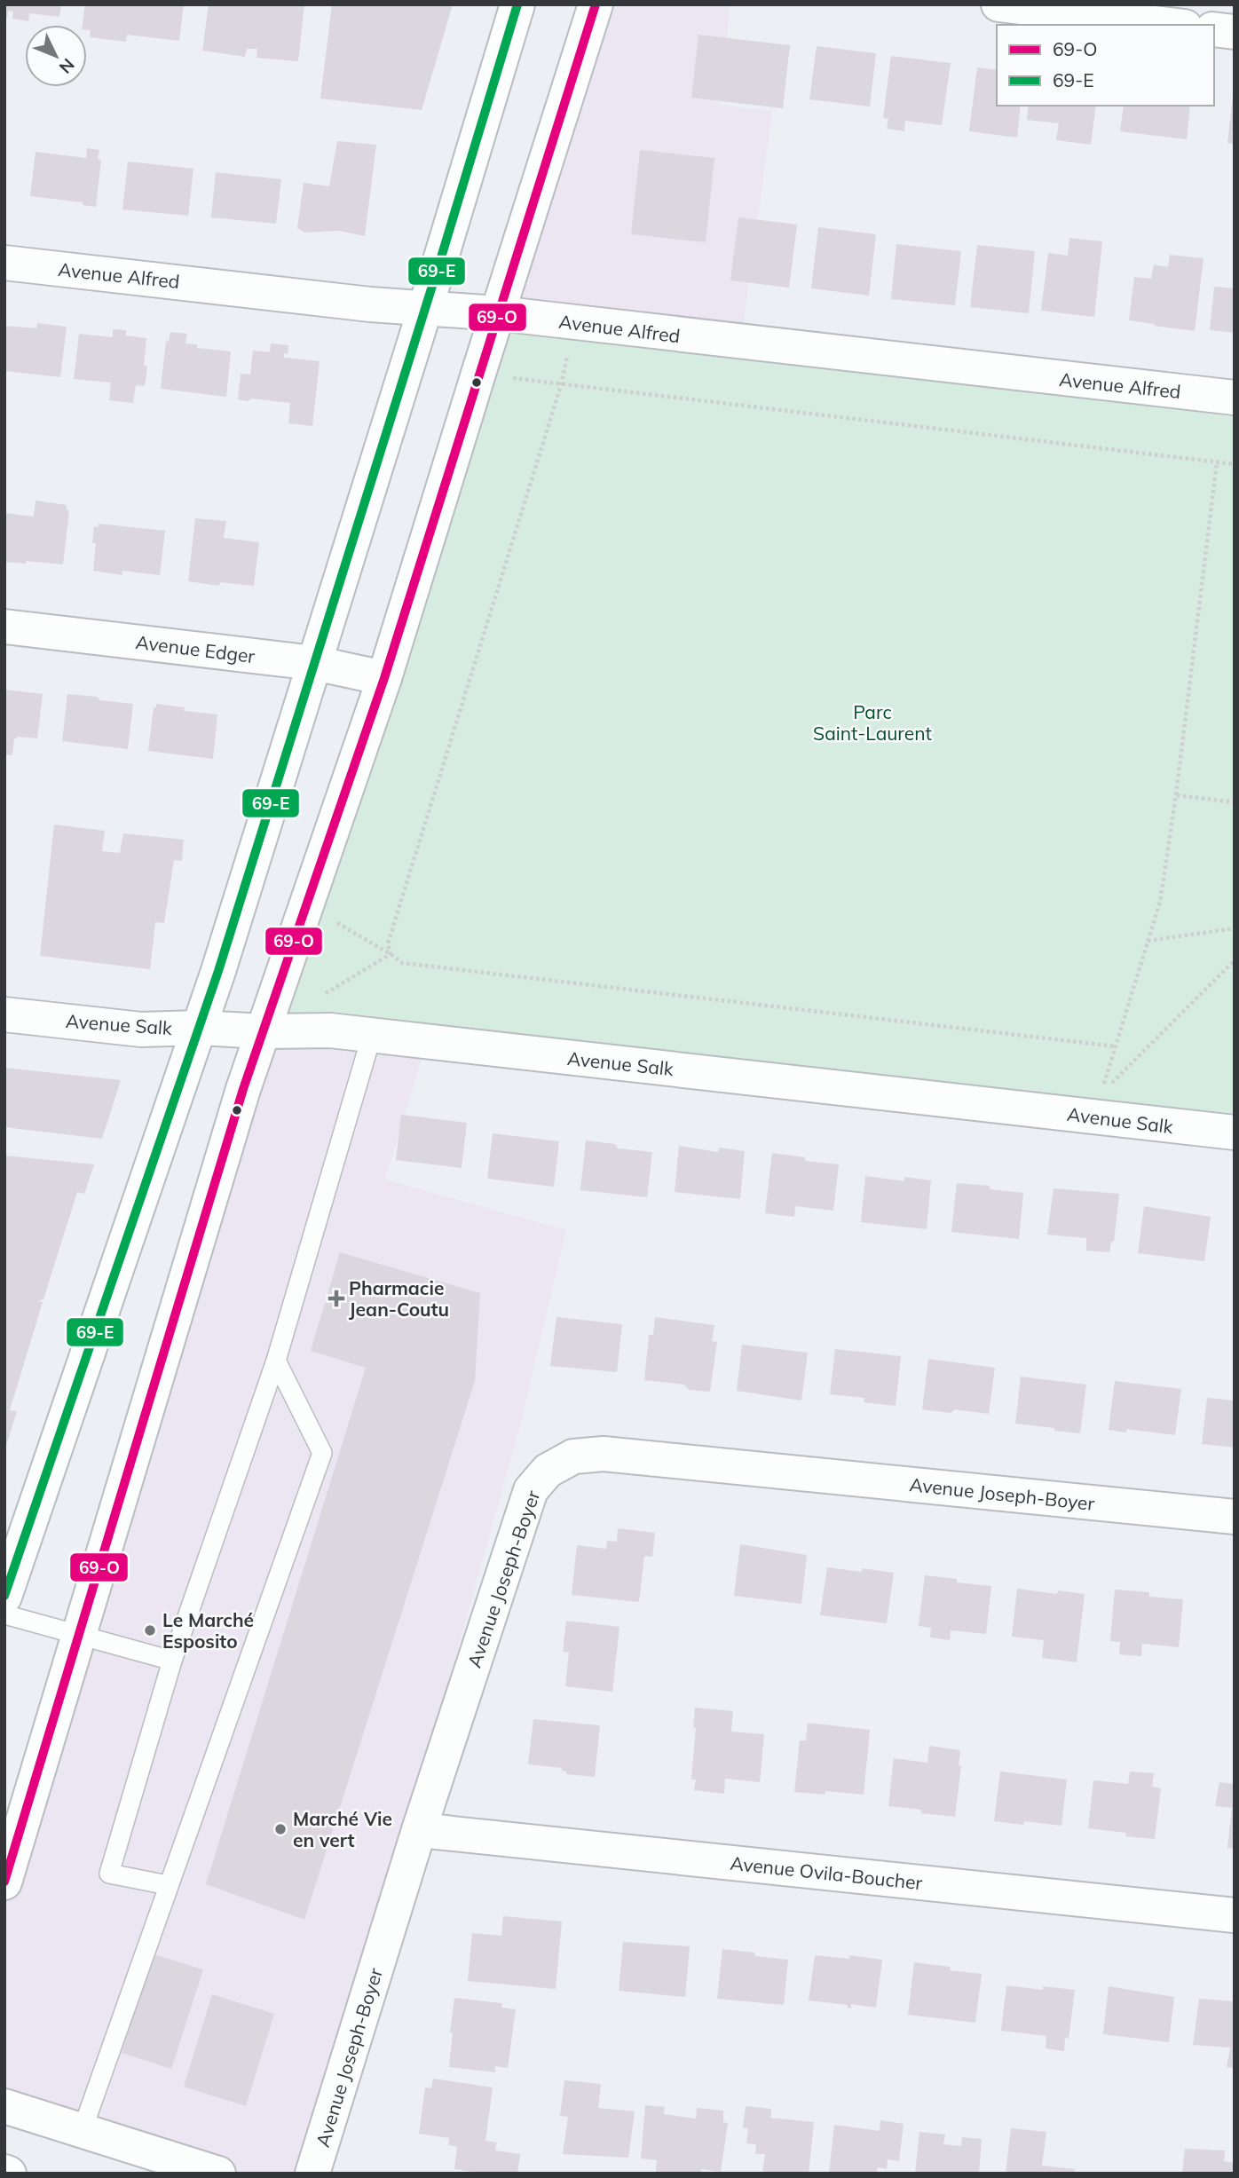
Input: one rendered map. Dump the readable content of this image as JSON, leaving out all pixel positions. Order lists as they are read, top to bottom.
{
  "streets": {
    "street": [
      "Avenue Alfred",
      "Avenue Edger",
      "Avenue Salk",
      "Avenue Joseph-Boyer",
      "Avenue Ovila-Boucher"
    ]
  },
  "crossings": [
    ["Avenue Joseph-Boyer", "Avenue Ovila-Boucher"]
  ],
  "parks": ["Parc Saint-Laurent"],
  "places": {
    "health": ["Pharmacie Jean-Coutu"],
    "other": ["Le Marché Esposito", "Marché Vie en vert"]
  },
  "lines": ["transit line 69-O", "transit line 69-E"],
  "legend": ["69-O", "69-E"],
  "north": "bottom right"
}
